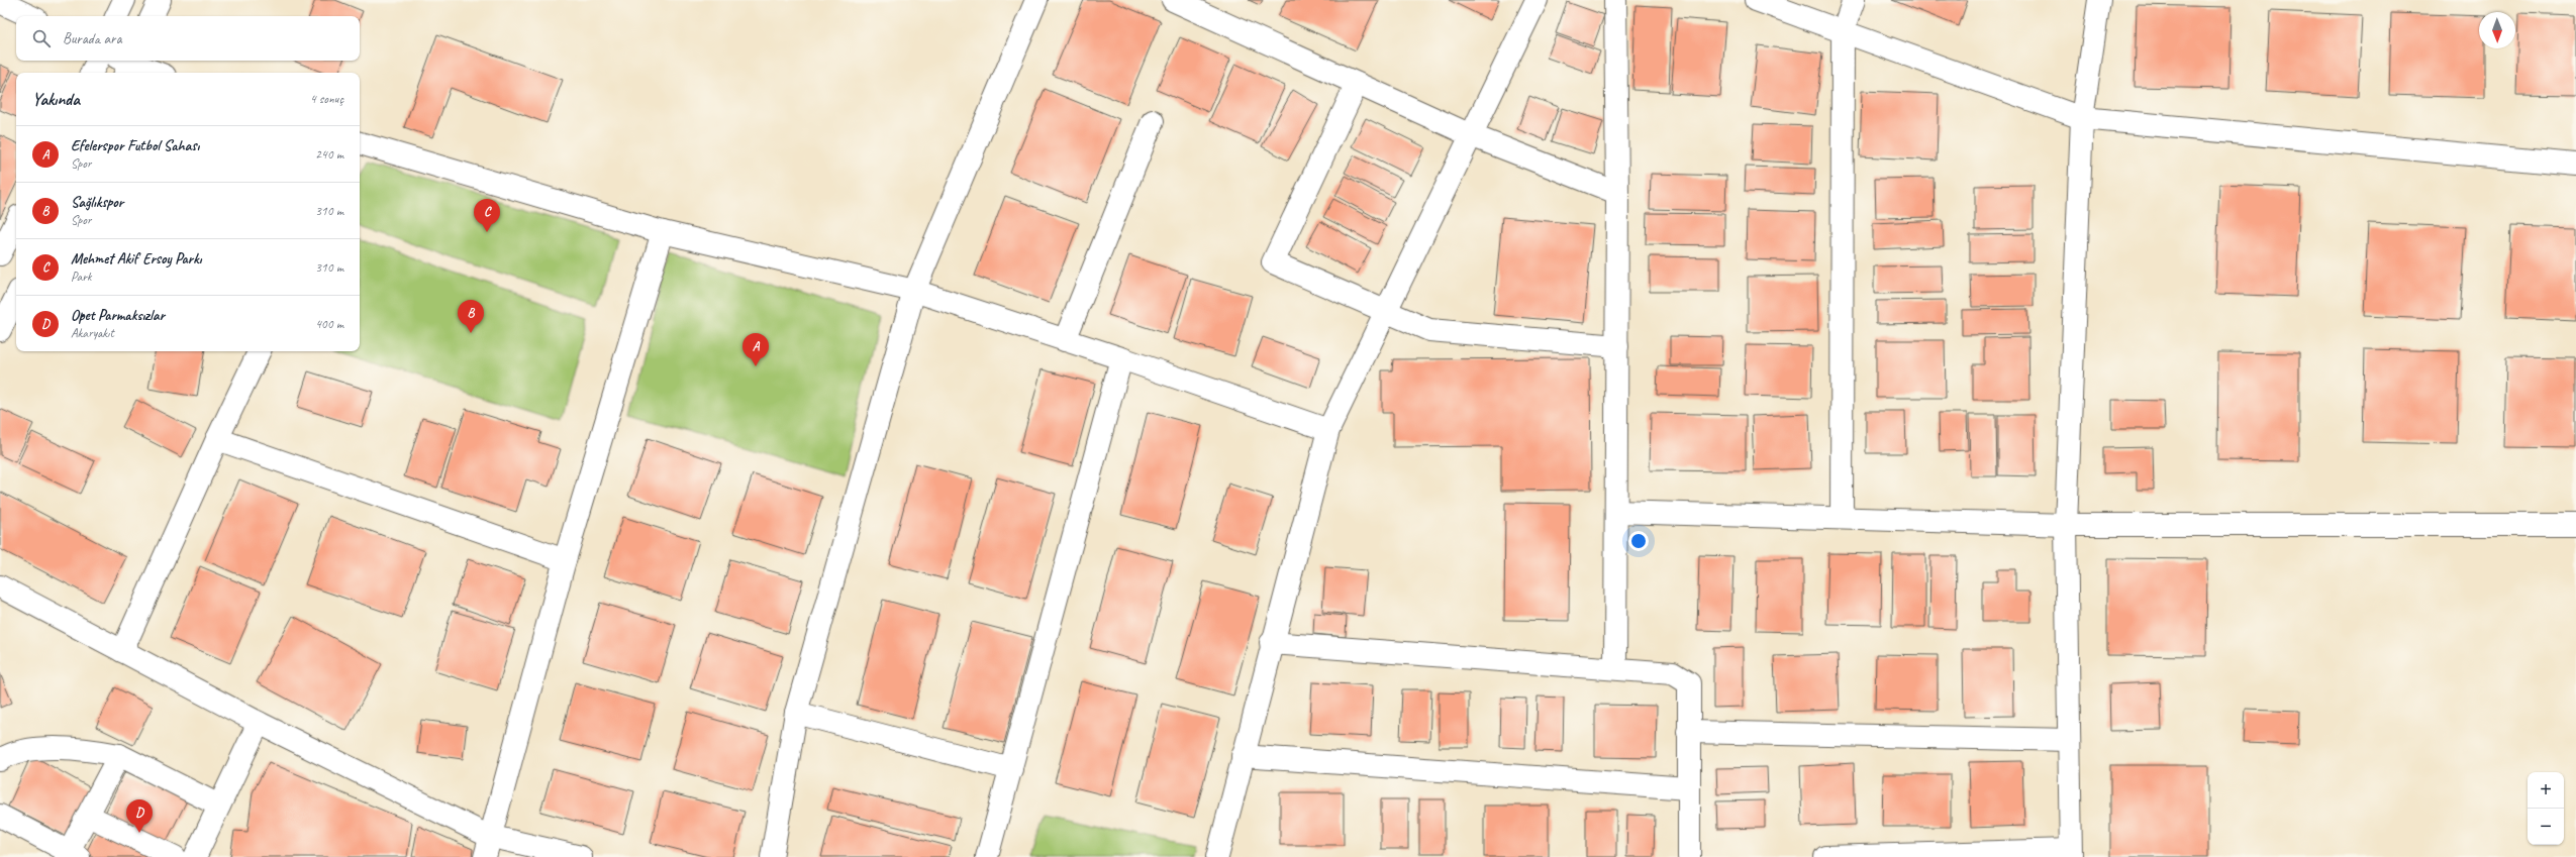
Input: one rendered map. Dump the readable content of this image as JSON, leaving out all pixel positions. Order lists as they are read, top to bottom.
{
  "north": "bottom",
  "page": {
    "search": "Burada ara",
    "heading": ["Yakında", "4 sonuç"],
    "list": [
      {
        "mark": "A",
        "name": "Efelerspor Futbol Sahası",
        "note": "Spor",
        "value": "240 m"
      },
      {
        "mark": "B",
        "name": "Sağlıkspor",
        "note": "Spor",
        "value": "310 m"
      },
      {
        "mark": "C",
        "name": "Mehmet Akif Ersoy Parkı",
        "note": "Park",
        "value": "310 m"
      },
      {
        "mark": "D",
        "name": "Opet Parmaksızlar",
        "note": "Akaryakıt",
        "value": "400 m"
      }
    ],
    "pins": [
      "C",
      "B",
      "A",
      "D"
    ],
    "map_buttons": ["+", "−"]
  }
}
